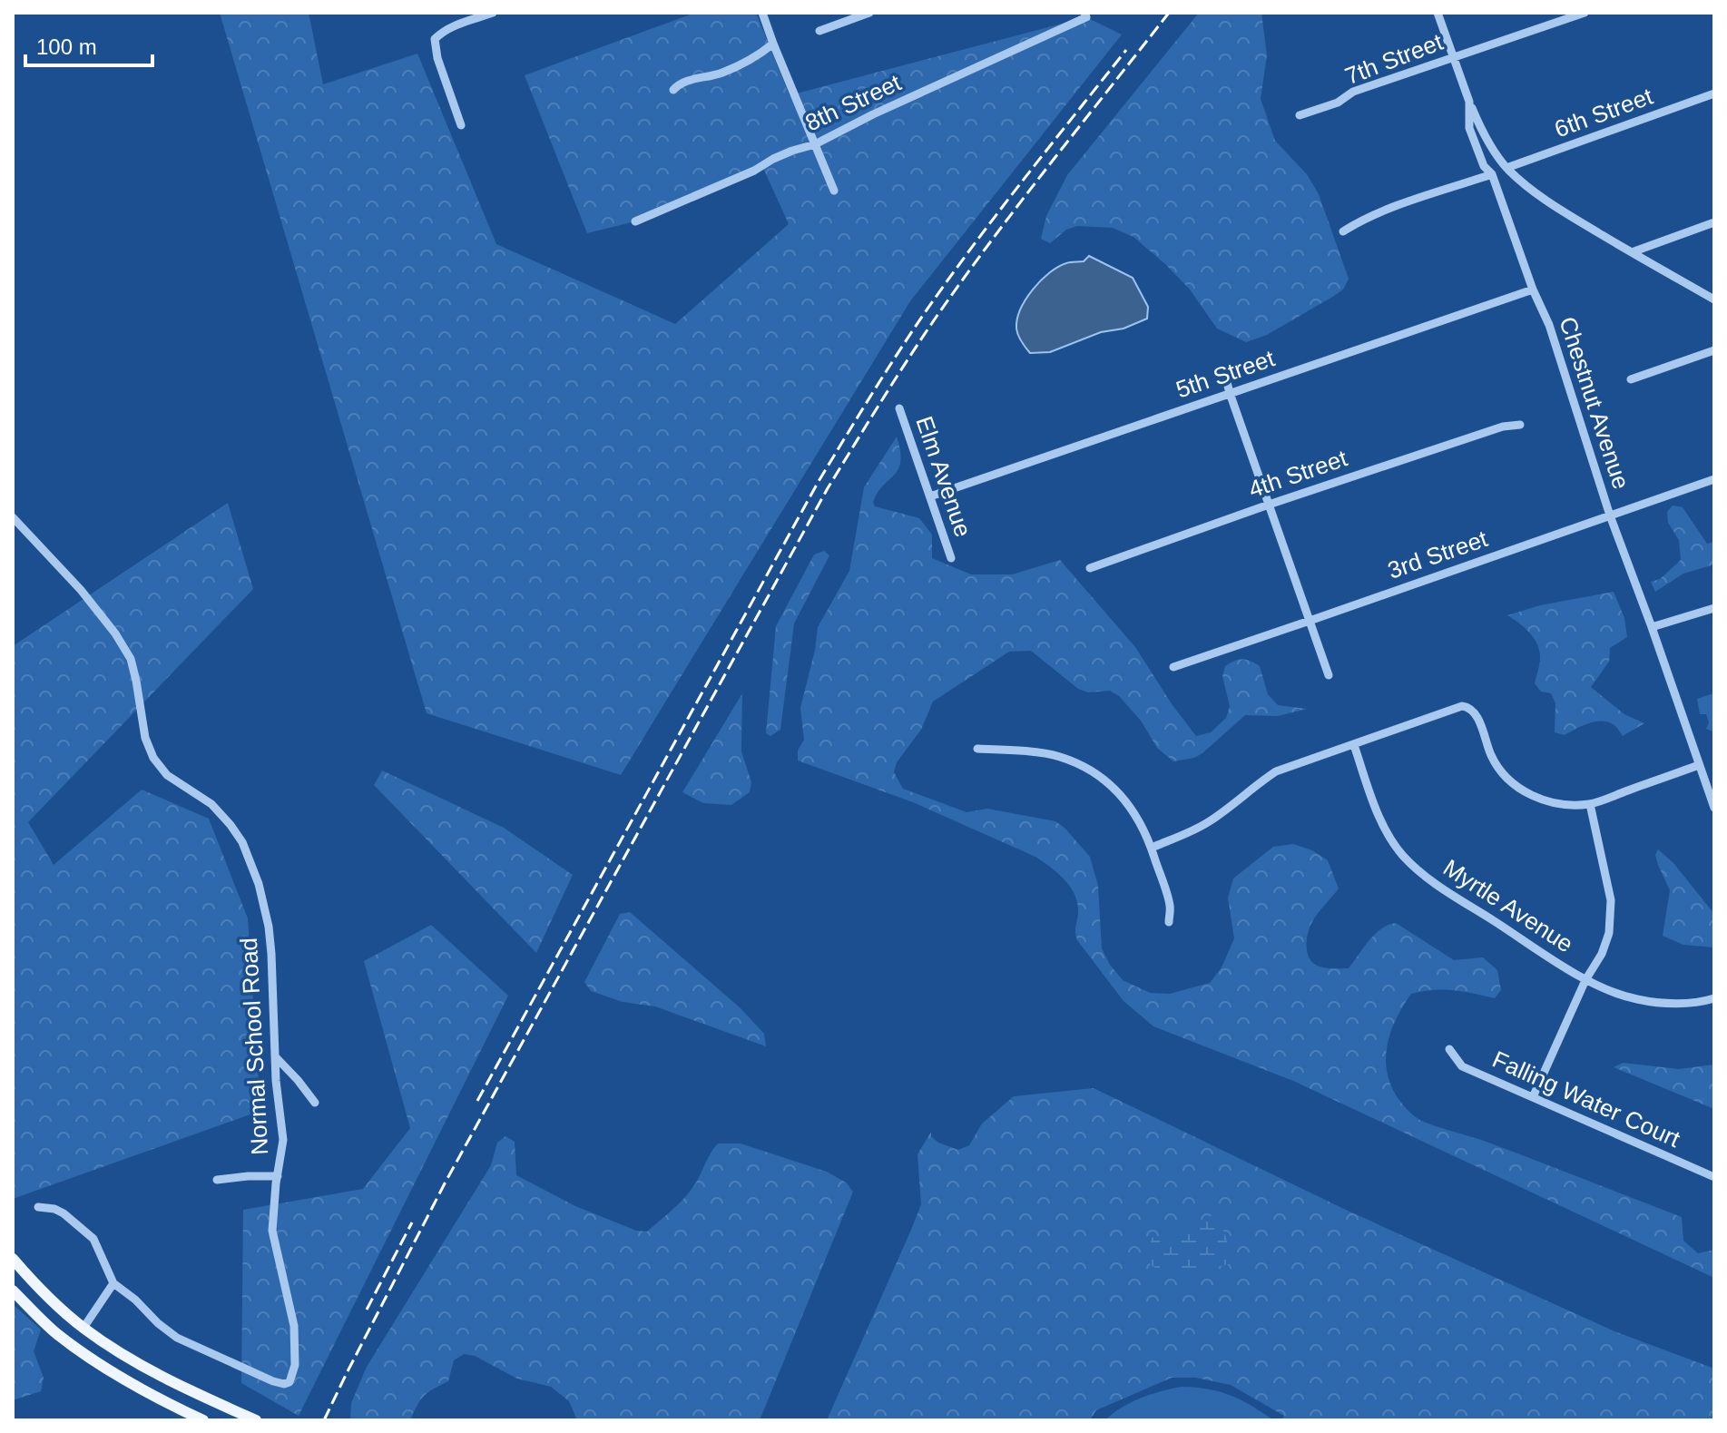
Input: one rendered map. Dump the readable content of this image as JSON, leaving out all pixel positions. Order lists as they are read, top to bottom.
{
  "streets": {
    "street": [
      "7th Street",
      "8th Street",
      "6th Street",
      "5th Street",
      "Chestnut Avenue",
      "4th Street",
      "Elm Avenue",
      "3rd Street",
      "Myrtle Avenue",
      "Normal School Road",
      "Falling Water Court"
    ]
  },
  "crossings": [
    ["7th Street", "Chestnut Avenue"],
    ["5th Street", "Chestnut Avenue"],
    ["5th Street", "Elm Avenue"],
    ["Chestnut Avenue", "3rd Street"]
  ],
  "scale_bar": "100 m"
}
